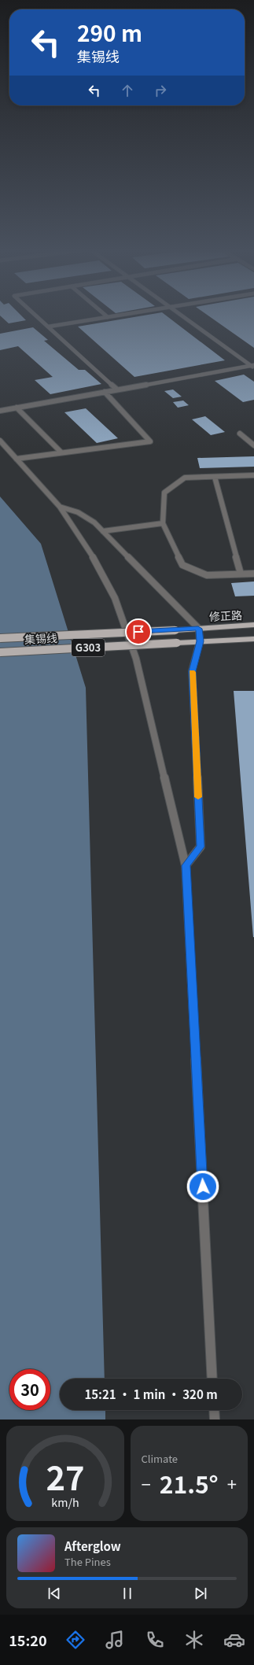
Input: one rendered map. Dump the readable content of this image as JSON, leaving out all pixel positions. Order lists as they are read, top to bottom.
{
  "streets": {
    "highway": ["修正路", "集锡线", "G303"]
  },
  "crossings": [
    ["修正路", "G303"],
    ["集锡线", "G303"]
  ],
  "page": {
    "turn": ["290 m", "集锡线"],
    "limit": "30",
    "trip": "15:21 · 1 min · 320 m",
    "tile": "Climate",
    "heat": ["−", "21.5°", "+"],
    "song": ["Afterglow", "The Pines"],
    "tabs": "15:20",
    "gauge": ["27", "km/h"]
  }
}
